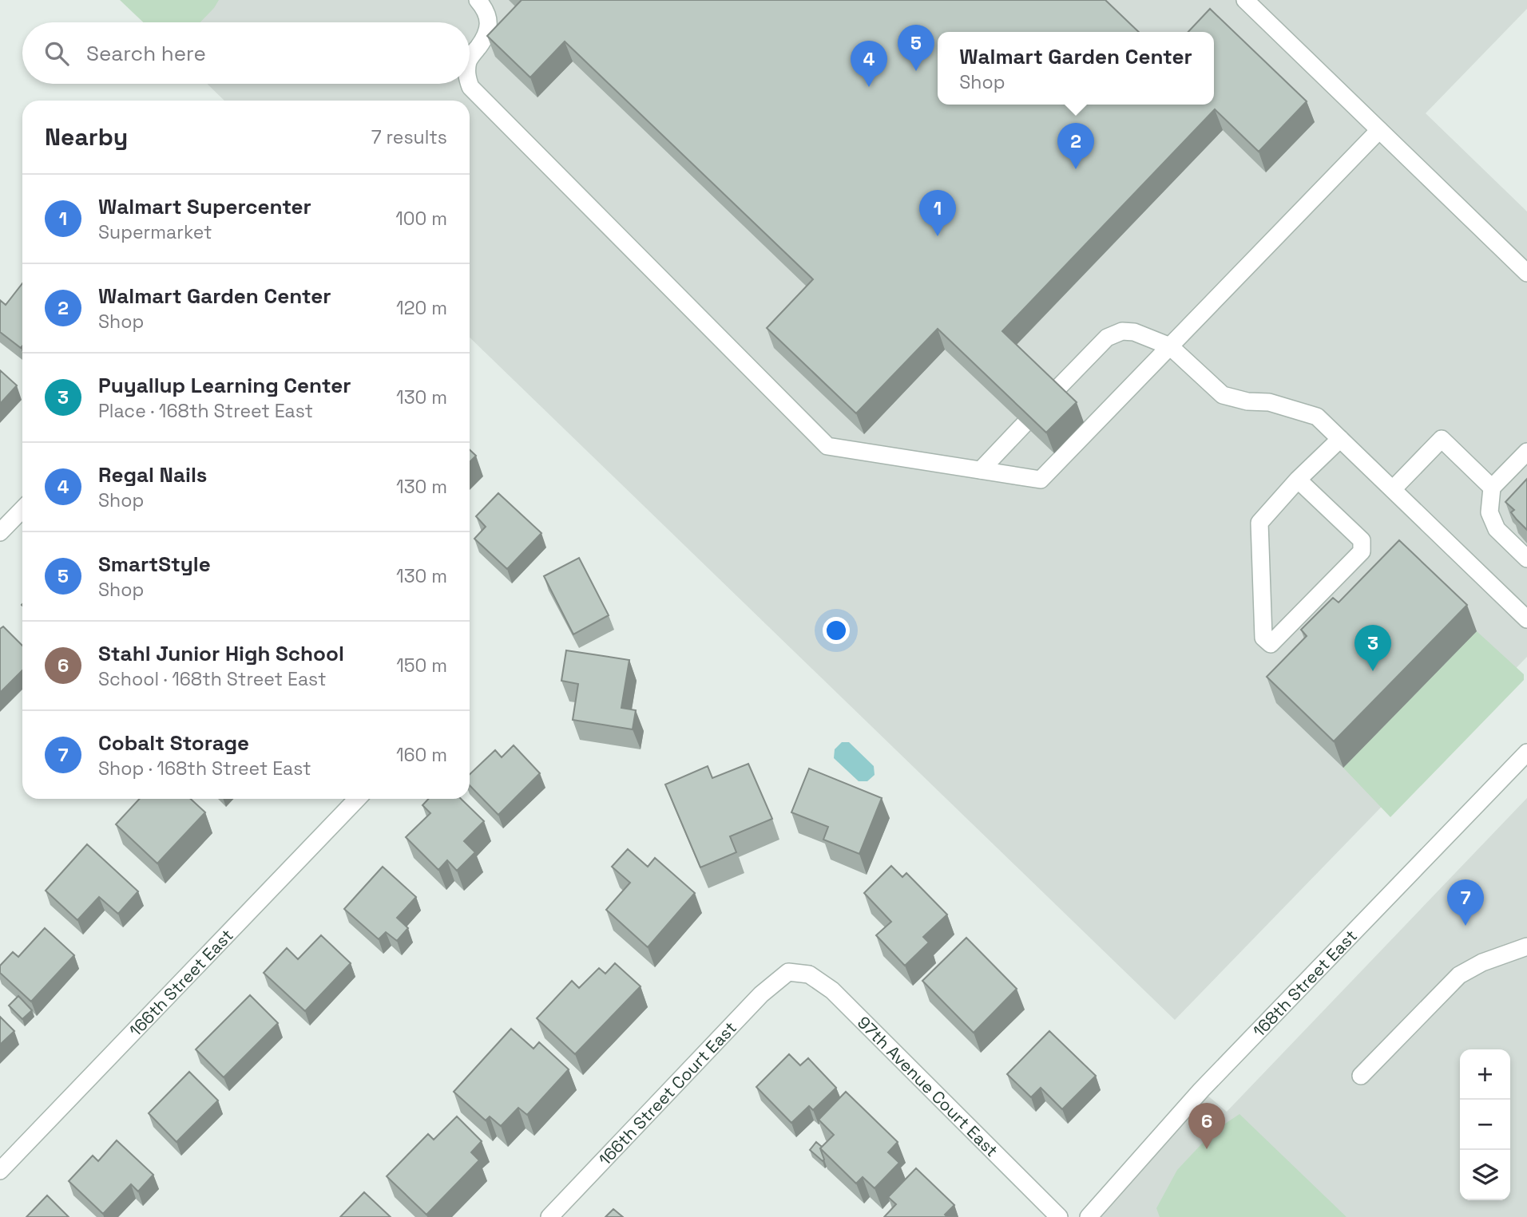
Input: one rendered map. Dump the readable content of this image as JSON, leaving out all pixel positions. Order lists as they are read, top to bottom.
{
  "streets": {
    "street": [
      "166th Street East",
      "168th Street East",
      "97th Avenue Court East",
      "166th Street Court East"
    ]
  },
  "crossings": [
    ["97th Avenue Court East", "166th Street Court East"]
  ],
  "page": {
    "search": "Search here",
    "pins": [
      "5",
      "4",
      "2",
      "1",
      "3",
      "7",
      "6"
    ],
    "popup": ["Walmart Garden Center", "Shop"],
    "heading": ["Nearby", "7 results"],
    "list": [
      {
        "mark": "1",
        "name": "Walmart Supercenter",
        "note": "Supermarket",
        "value": "100 m"
      },
      {
        "mark": "2",
        "name": "Walmart Garden Center",
        "note": "Shop",
        "value": "120 m"
      },
      {
        "mark": "3",
        "name": "Puyallup Learning Center",
        "note": "Place · 168th Street East",
        "value": "130 m"
      },
      {
        "mark": "4",
        "name": "Regal Nails",
        "note": "Shop",
        "value": "130 m"
      },
      {
        "mark": "5",
        "name": "SmartStyle",
        "note": "Shop",
        "value": "130 m"
      },
      {
        "mark": "6",
        "name": "Stahl Junior High School",
        "note": "School · 168th Street East",
        "value": "150 m"
      },
      {
        "mark": "7",
        "name": "Cobalt Storage",
        "note": "Shop · 168th Street East",
        "value": "160 m"
      }
    ],
    "map_buttons": ["+", "−"]
  }
}
